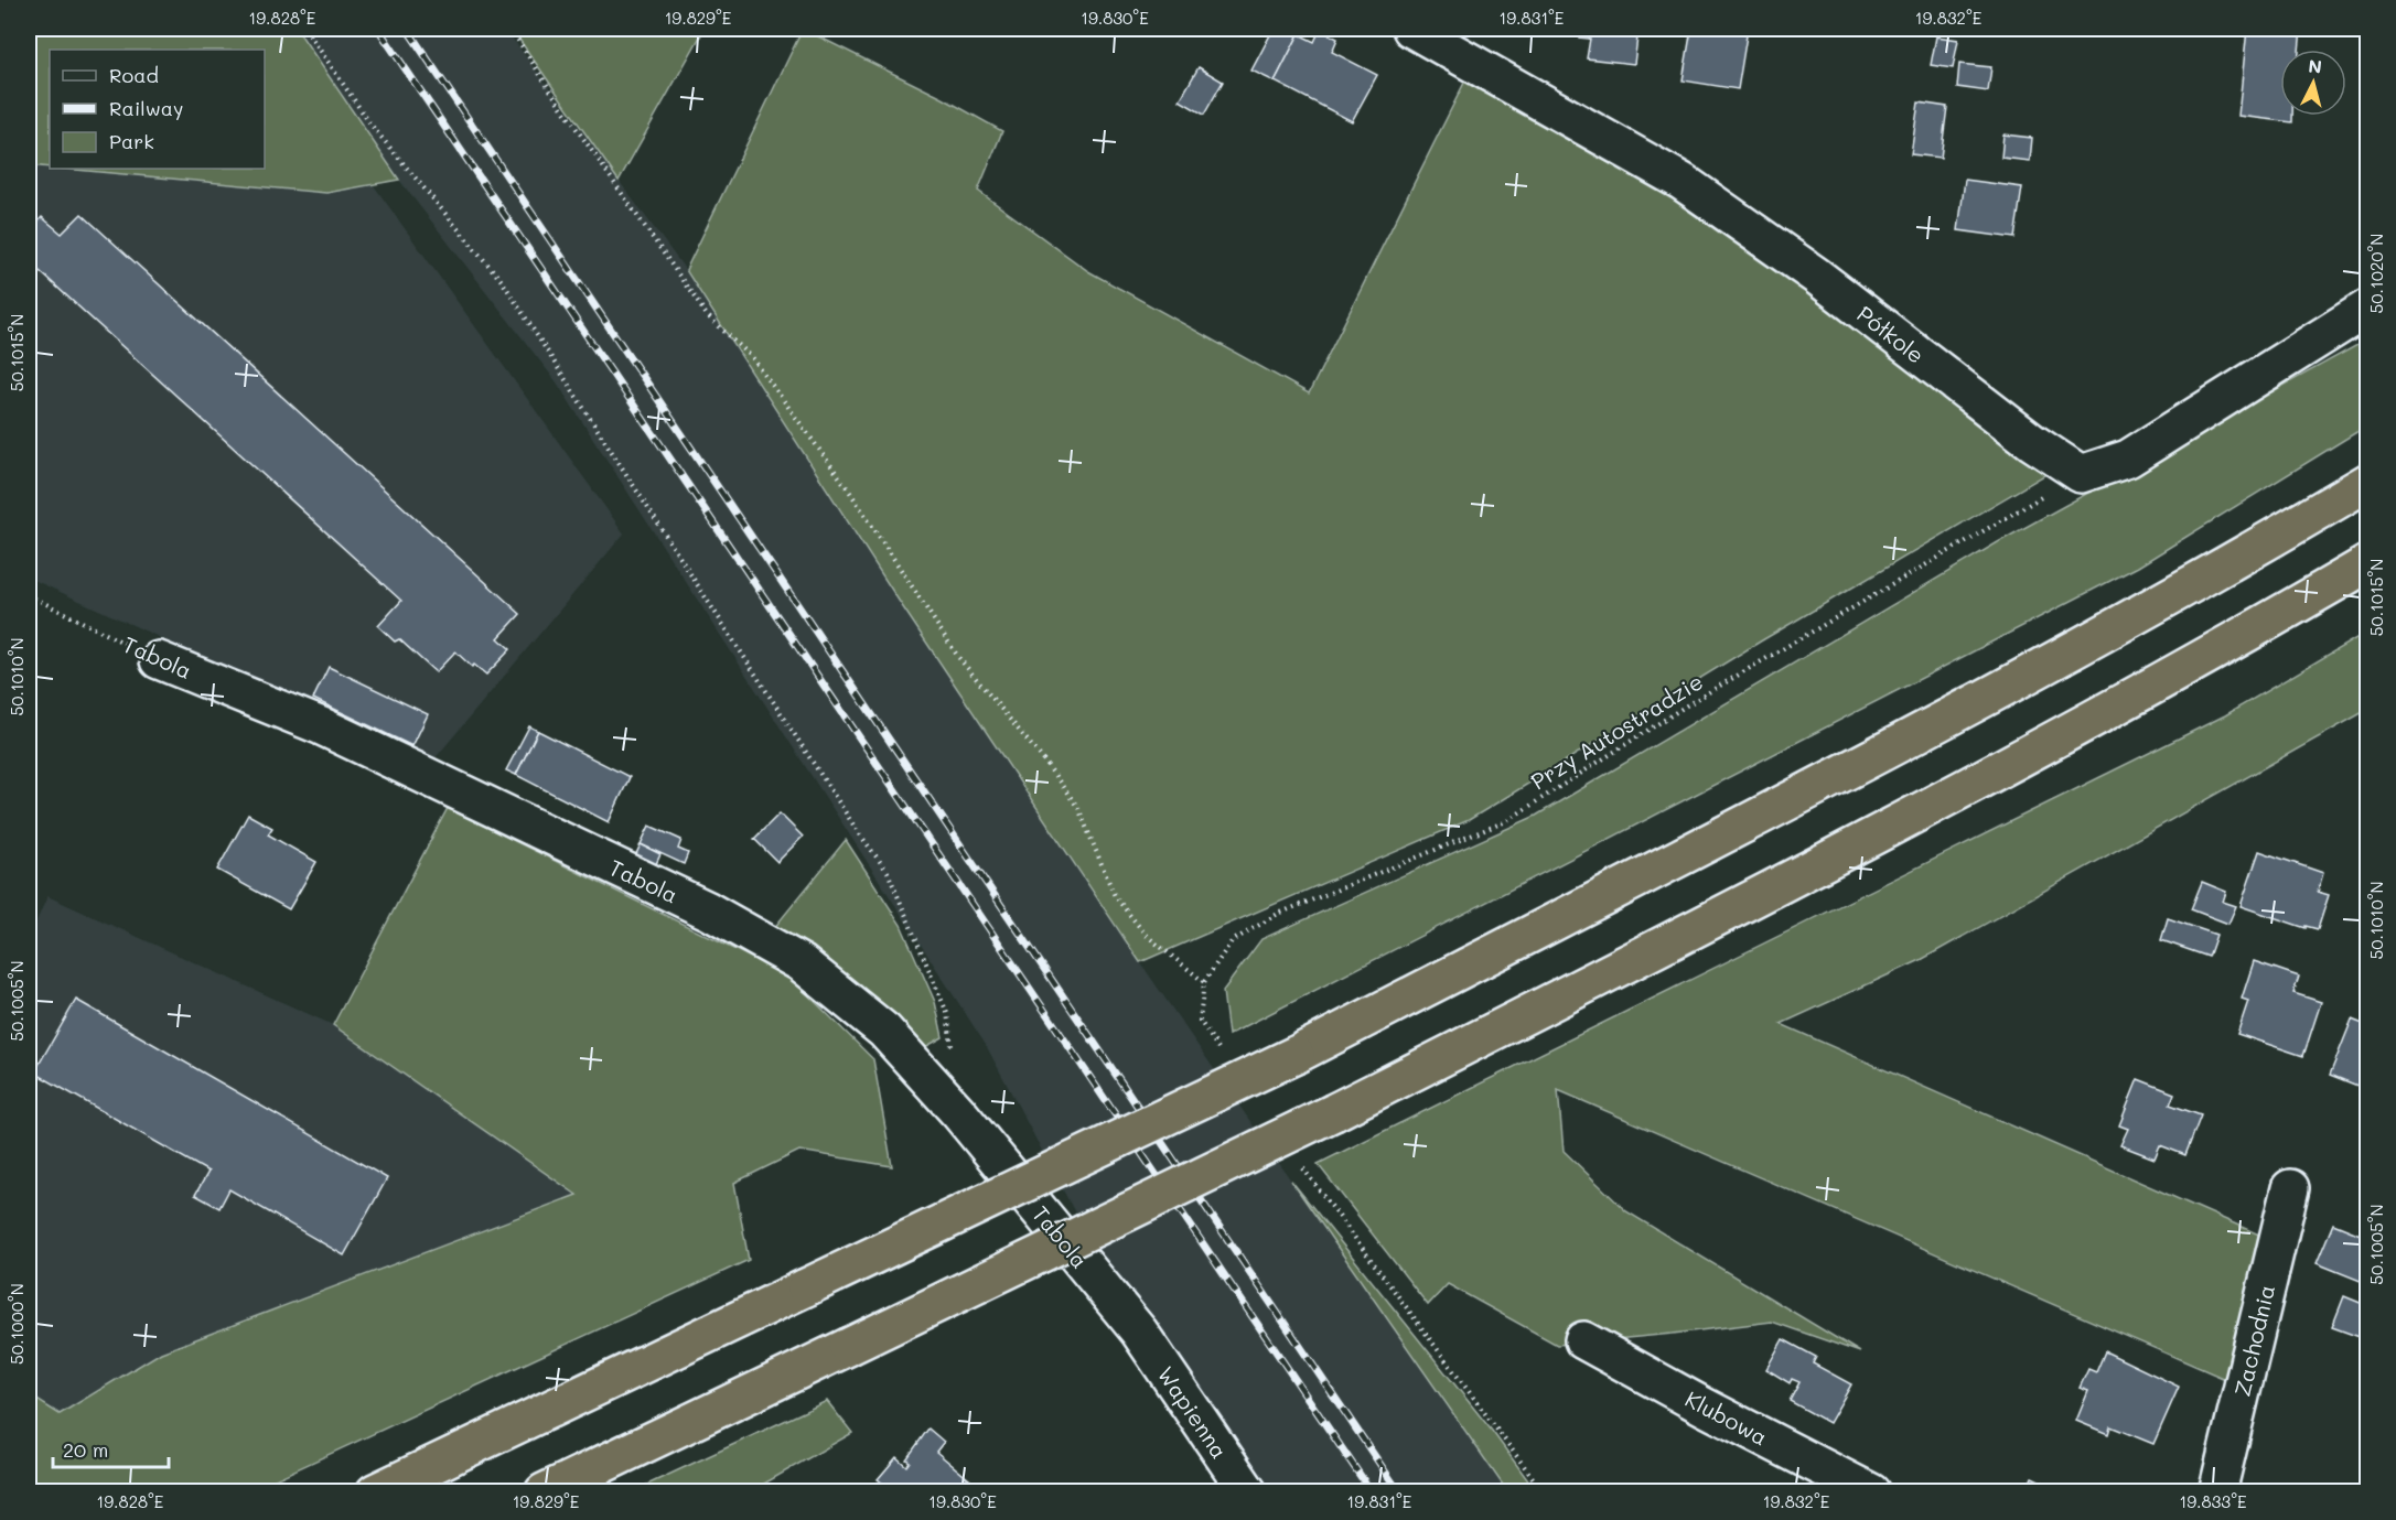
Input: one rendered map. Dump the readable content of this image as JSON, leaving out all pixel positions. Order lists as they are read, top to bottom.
{
  "streets": {
    "street": [
      "Półkole",
      "Tabola",
      "Zachodnia",
      "Wapienna",
      "Klubowa"
    ],
    "path": ["Przy Autostradzie"]
  },
  "crossings": [
    ["Półkole", "Przy Autostradzie"],
    ["Tabola", "Wapienna"]
  ],
  "legend": ["Road", "Railway", "Park"],
  "scale_bar": "20 m",
  "north": "top",
  "coordinates": [
    "19.828°E",
    "19.829°E",
    "19.830°E",
    "19.831°E",
    "19.832°E",
    "50.1020°N",
    "50.1015°N",
    "50.1010°N",
    "50.1005°N",
    "50.1000°N",
    "19.833°E"
  ]
}
